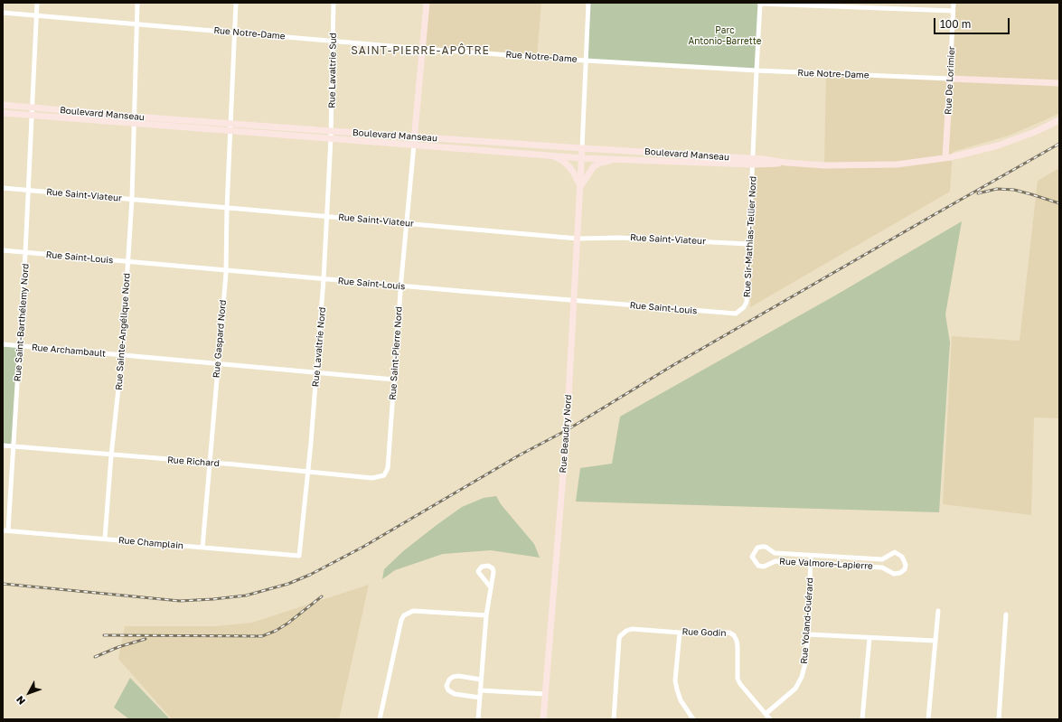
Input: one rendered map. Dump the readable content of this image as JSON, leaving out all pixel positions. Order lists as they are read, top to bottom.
{
  "streets": {
    "main road": [
      "Rue Notre-Dame",
      "Rue De Lorimier",
      "Boulevard Manseau",
      "Rue Beaudry Nord"
    ],
    "street": [
      "Rue Lavaltrie Sud",
      "Rue Saint-Viateur",
      "Rue Sir-Mathias-Tellier Nord",
      "Rue Saint-Louis",
      "Rue Saint-Barthélemy Nord",
      "Rue Sainte-Angélique Nord",
      "Rue Gaspard Nord",
      "Rue Lavaltrie Nord",
      "Rue Archambault",
      "Rue Saint-Pierre Nord",
      "Rue Richard",
      "Rue Champlain",
      "Rue Valmore-Lapierre",
      "Rue Yoland-Guérard",
      "Rue Godin"
    ]
  },
  "crossings": [
    ["Rue Notre-Dame", "Rue Lavaltrie Sud"],
    ["Rue Notre-Dame", "Rue De Lorimier"],
    ["Rue Notre-Dame", "Rue Sir-Mathias-Tellier Nord"],
    ["Rue Notre-Dame", "Rue Saint-Barthélemy Nord"],
    ["Rue Notre-Dame", "Rue Sainte-Angélique Nord"],
    ["Rue Notre-Dame", "Rue Gaspard Nord"],
    ["Rue Lavaltrie Sud", "Boulevard Manseau"],
    ["Rue Lavaltrie Sud", "Rue Lavaltrie Nord"],
    ["Rue De Lorimier", "Boulevard Manseau"],
    ["Boulevard Manseau", "Rue Sir-Mathias-Tellier Nord"],
    ["Boulevard Manseau", "Rue Saint-Barthélemy Nord"],
    ["Boulevard Manseau", "Rue Sainte-Angélique Nord"],
    ["Boulevard Manseau", "Rue Gaspard Nord"],
    ["Boulevard Manseau", "Rue Lavaltrie Nord"],
    ["Boulevard Manseau", "Rue Saint-Pierre Nord"],
    ["Boulevard Manseau", "Rue Beaudry Nord"],
    ["Rue Saint-Viateur", "Rue Sir-Mathias-Tellier Nord"],
    ["Rue Saint-Viateur", "Rue Saint-Barthélemy Nord"],
    ["Rue Saint-Viateur", "Rue Sainte-Angélique Nord"],
    ["Rue Saint-Viateur", "Rue Gaspard Nord"],
    ["Rue Saint-Viateur", "Rue Lavaltrie Nord"],
    ["Rue Saint-Viateur", "Rue Saint-Pierre Nord"],
    ["Rue Saint-Viateur", "Rue Beaudry Nord"],
    ["Rue Sir-Mathias-Tellier Nord", "Rue Saint-Louis"],
    ["Rue Saint-Louis", "Rue Saint-Barthélemy Nord"],
    ["Rue Saint-Louis", "Rue Sainte-Angélique Nord"],
    ["Rue Saint-Louis", "Rue Gaspard Nord"],
    ["Rue Saint-Louis", "Rue Lavaltrie Nord"],
    ["Rue Saint-Louis", "Rue Saint-Pierre Nord"],
    ["Rue Saint-Louis", "Rue Beaudry Nord"],
    ["Rue Saint-Barthélemy Nord", "Rue Archambault"],
    ["Rue Saint-Barthélemy Nord", "Rue Richard"],
    ["Rue Saint-Barthélemy Nord", "Rue Champlain"],
    ["Rue Sainte-Angélique Nord", "Rue Archambault"],
    ["Rue Sainte-Angélique Nord", "Rue Richard"],
    ["Rue Sainte-Angélique Nord", "Rue Champlain"],
    ["Rue Gaspard Nord", "Rue Archambault"],
    ["Rue Gaspard Nord", "Rue Richard"],
    ["Rue Gaspard Nord", "Rue Champlain"],
    ["Rue Lavaltrie Nord", "Rue Archambault"],
    ["Rue Lavaltrie Nord", "Rue Richard"],
    ["Rue Lavaltrie Nord", "Rue Champlain"],
    ["Rue Archambault", "Rue Saint-Pierre Nord"],
    ["Rue Saint-Pierre Nord", "Rue Richard"],
    ["Rue Valmore-Lapierre", "Rue Yoland-Guérard"],
    ["Rue Yoland-Guérard", "Rue Godin"]
  ],
  "districts": ["SAINT-PIERRE-APÔTRE"],
  "parks": ["Parc Antonio-Barrette"],
  "scale_bar": "100 m",
  "north": "bottom left"
}
